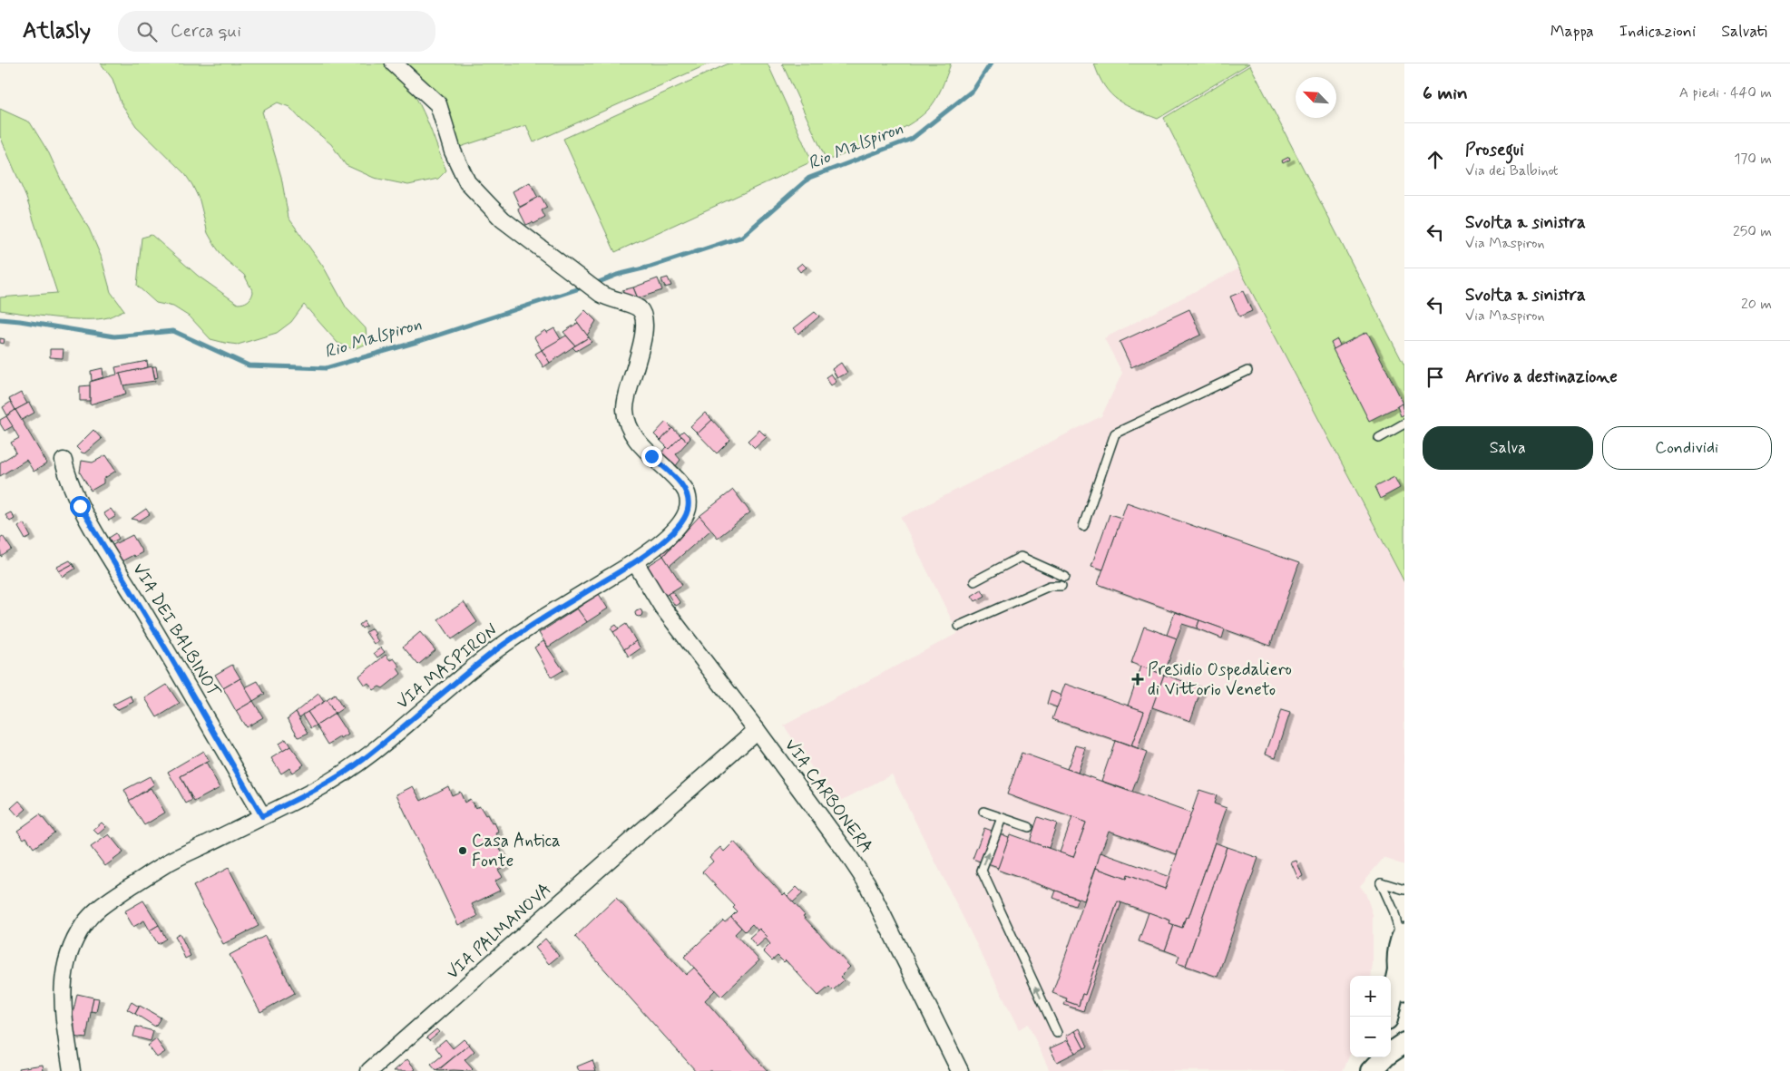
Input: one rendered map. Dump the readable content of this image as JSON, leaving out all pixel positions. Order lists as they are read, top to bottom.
{
  "streets": {
    "street": [
      "VIA DEI BALBINOT",
      "VIA MASPIRON",
      "VIA CARBONERA",
      "VIA PALMANOVA"
    ]
  },
  "crossings": [
    ["VIA DEI BALBINOT", "VIA MASPIRON"],
    ["VIA MASPIRON", "VIA CARBONERA"],
    ["VIA CARBONERA", "VIA PALMANOVA"]
  ],
  "water": ["Rio Malspiron"],
  "places": {
    "health": ["Presidio Ospedaliero di Vittorio Veneto"],
    "other": ["Casa Antica Fonte"]
  },
  "north": "top left",
  "page": {
    "header": "Atlasly",
    "search": "Cerca qui",
    "nav": ["Mappa", "Indicazioni", "Salvati"],
    "heading": ["6 min", "A piedi · 440 m"],
    "list": [
      ["Prosegui", "Via dei Balbinot", "170 m"],
      ["Svolta a sinistra", "Via Maspiron", "250 m"],
      ["Svolta a sinistra", "Via Maspiron", "20 m"],
      "Arrivo a destinazione"
    ],
    "buttons": ["Salva", "Condividi"],
    "map_buttons": ["+", "−"]
  }
}
